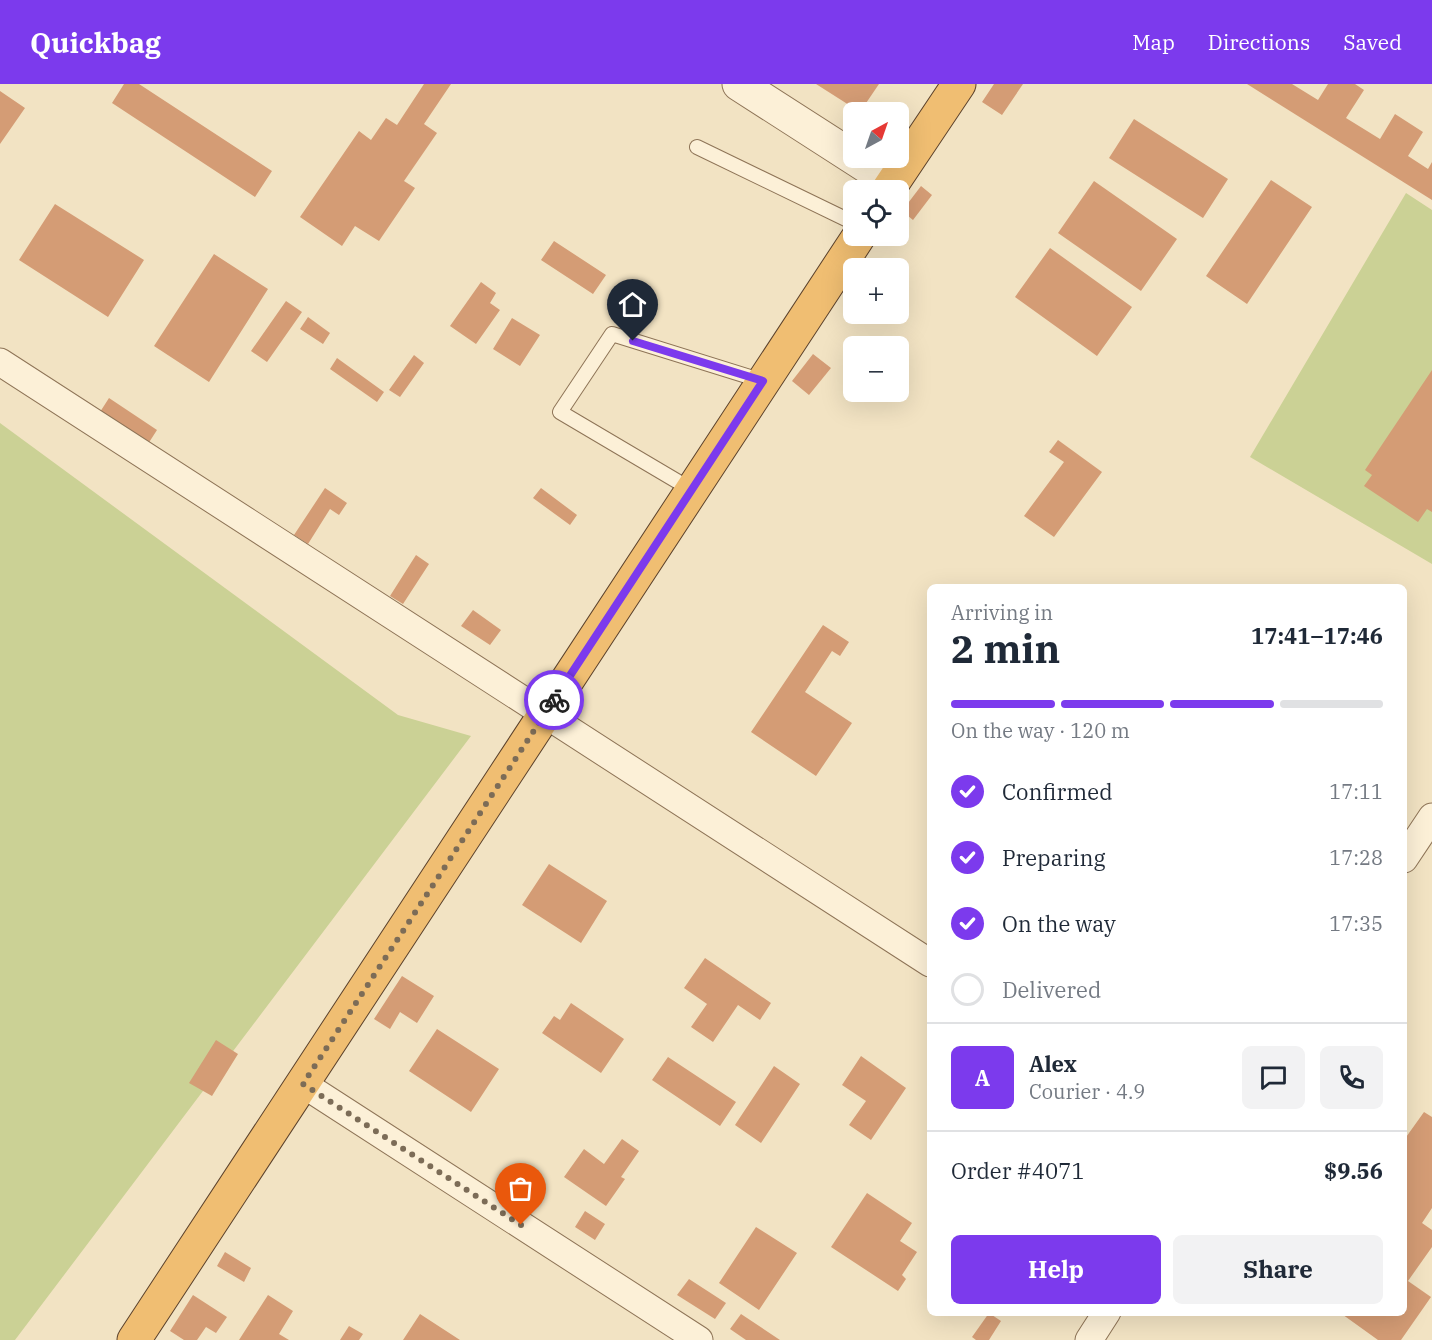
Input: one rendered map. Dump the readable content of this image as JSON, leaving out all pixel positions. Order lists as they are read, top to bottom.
{
  "north": "top right",
  "page": {
    "header": "Quickbag",
    "nav": ["Map", "Directions", "Saved"],
    "map_buttons": ["+", "−"],
    "heading": ["2 min", "Arriving in", "17:41–17:46"],
    "panel": [
      "Alex",
      "Courier · 4.9",
      "Order #4071",
      "$9.56"
    ],
    "bar": "On the way · 120 m",
    "list": [
      ["Confirmed", "17:11"],
      ["Preparing", "17:28"],
      ["On the way", "17:35"],
      "Delivered"
    ],
    "round": "A",
    "buttons": ["Help", "Share"]
  }
}
